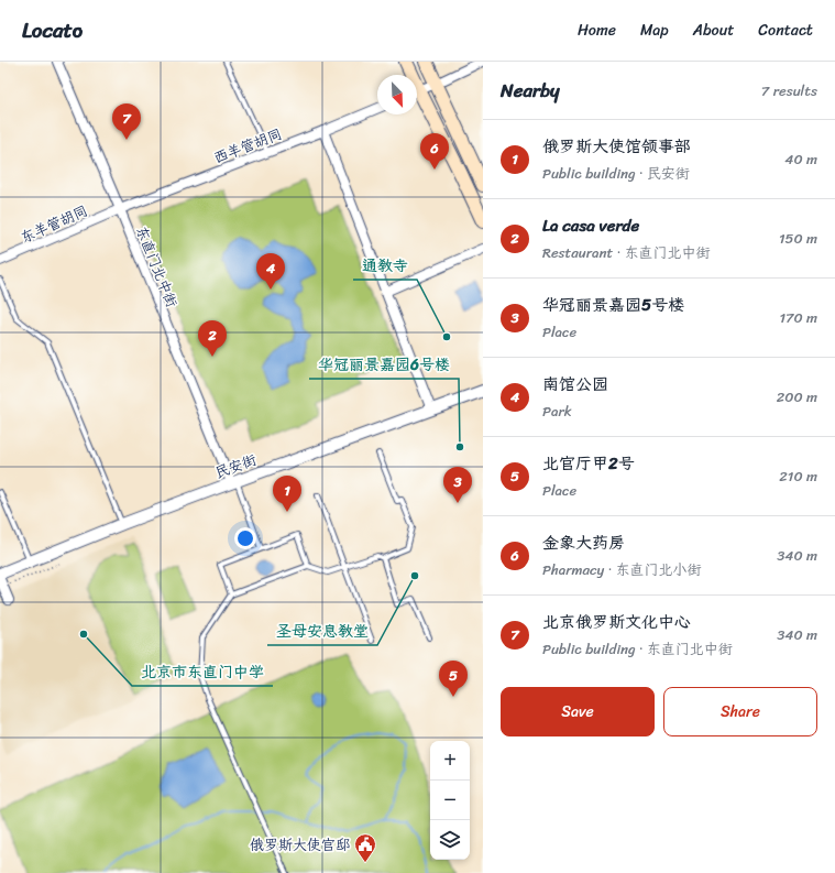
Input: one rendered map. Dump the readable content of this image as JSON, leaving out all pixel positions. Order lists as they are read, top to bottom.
{
  "streets": {
    "street": [
      "西羊管胡同",
      "东羊管胡同",
      "东直门北中街",
      "民安街"
    ]
  },
  "crossings": [
    ["西羊管胡同", "东羊管胡同"],
    ["西羊管胡同", "东直门北中街"],
    ["东羊管胡同", "东直门北中街"],
    ["东直门北中街", "民安街"]
  ],
  "places": {
    "other": [
      "通教寺",
      "华冠丽景嘉园6号楼",
      "圣母安息教堂",
      "北京市东直门中学"
    ],
    "public building": ["俄罗斯大使官邸"]
  },
  "north": "bottom right",
  "page": {
    "header": "Locato",
    "nav": [
      "Home",
      "Map",
      "About",
      "Contact"
    ],
    "heading": ["Nearby", "7 results"],
    "pins": [
      "7",
      "6",
      "4",
      "2",
      "3",
      "1",
      "5"
    ],
    "list": [
      {
        "mark": "1",
        "name": "俄罗斯大使馆领事部",
        "note": "Public building · 民安街",
        "value": "40 m"
      },
      {
        "mark": "2",
        "name": "La casa verde",
        "note": "Restaurant · 东直门北中街",
        "value": "150 m"
      },
      {
        "mark": "3",
        "name": "华冠丽景嘉园5号楼",
        "note": "Place",
        "value": "170 m"
      },
      {
        "mark": "4",
        "name": "南馆公园",
        "note": "Park",
        "value": "200 m"
      },
      {
        "mark": "5",
        "name": "北官厅甲2号",
        "note": "Place",
        "value": "210 m"
      },
      {
        "mark": "6",
        "name": "金象大药房",
        "note": "Pharmacy · 东直门北小街",
        "value": "340 m"
      },
      {
        "mark": "7",
        "name": "北京俄罗斯文化中心",
        "note": "Public building · 东直门北中街",
        "value": "340 m"
      }
    ],
    "buttons": ["Save", "Share"],
    "map_buttons": ["+", "−"]
  }
}
